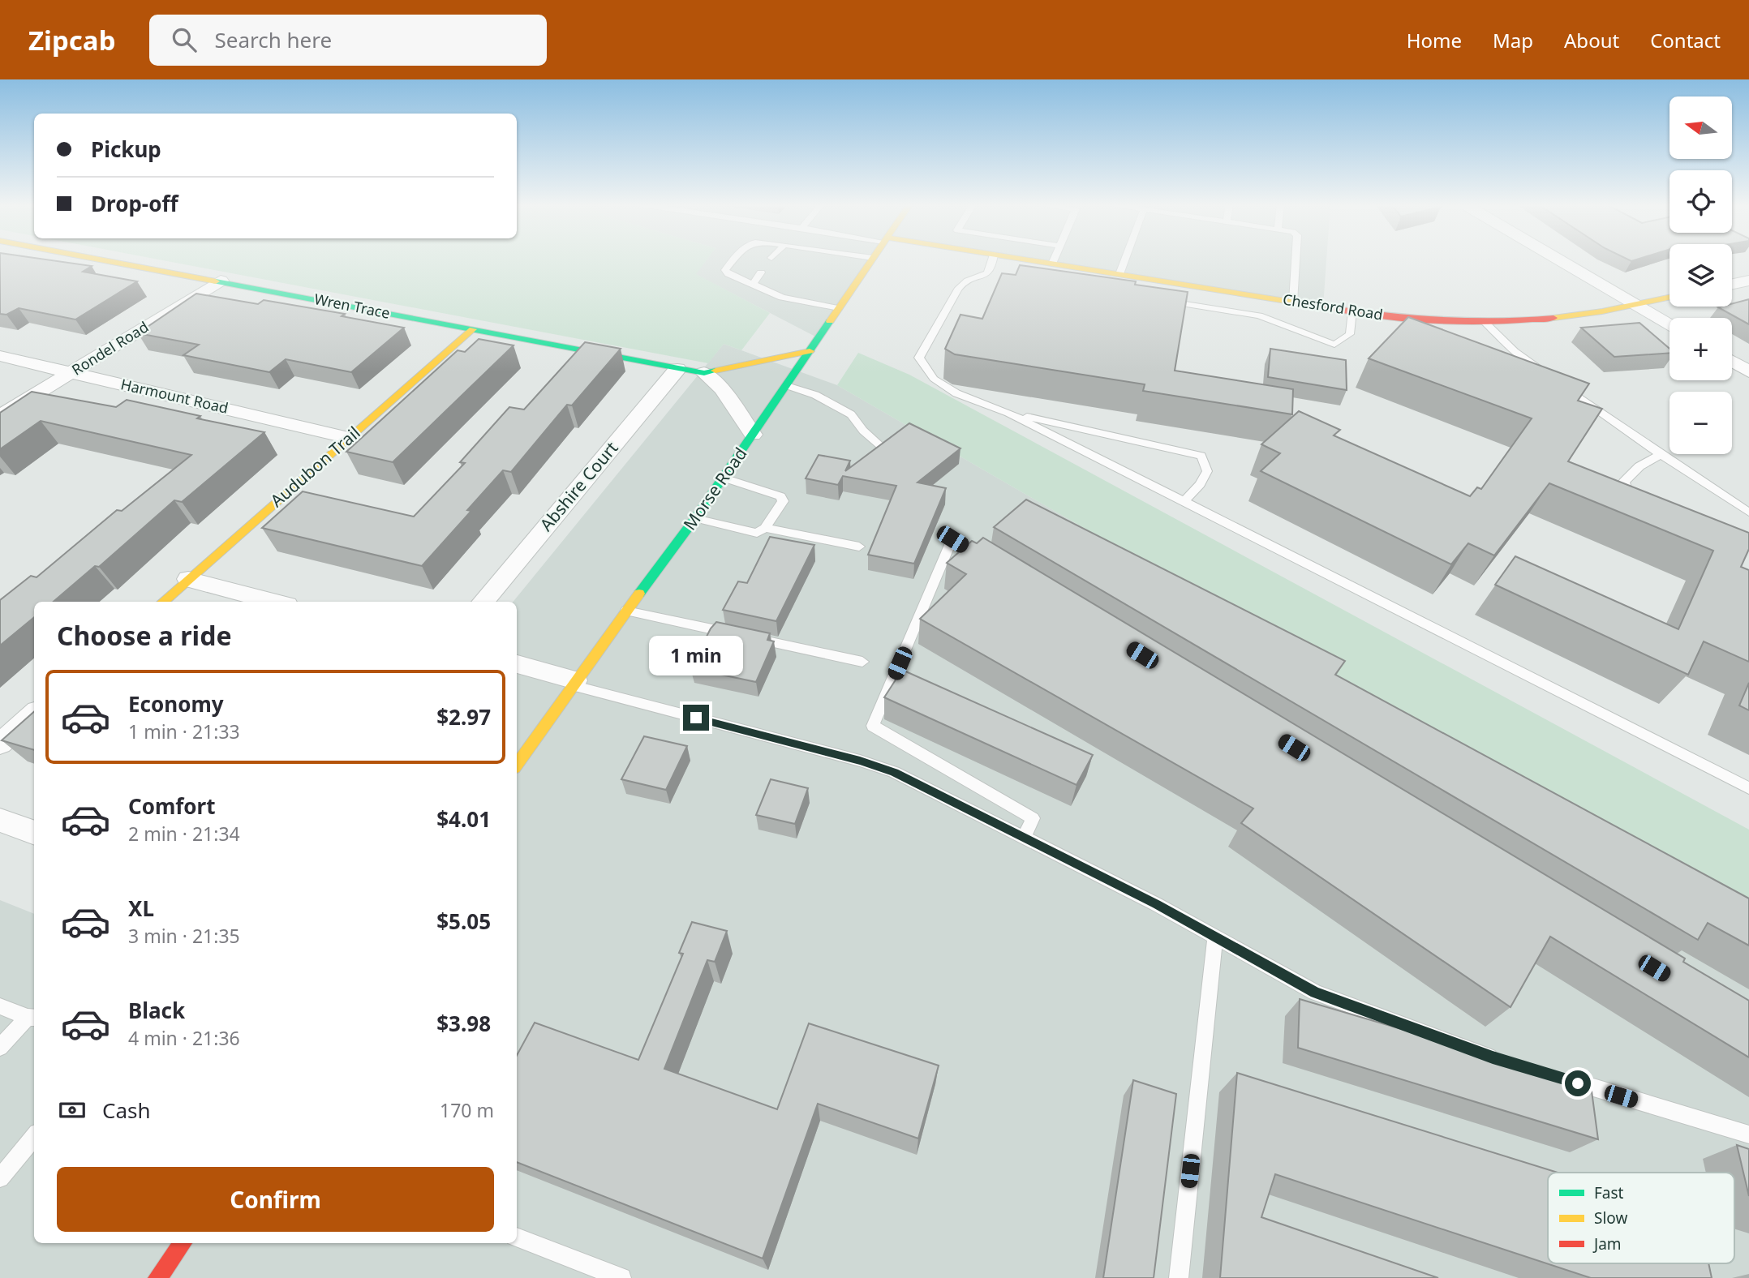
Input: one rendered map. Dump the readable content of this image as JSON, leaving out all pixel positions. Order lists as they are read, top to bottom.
{
  "streets": {
    "street": [
      "Wren Trace",
      "Chesford Road",
      "Rondel Road",
      "Harmount Road",
      "Audubon Trail",
      "Abshire Court",
      "Morse Road"
    ]
  },
  "crossings": [
    ["Wren Trace", "Rondel Road"],
    ["Wren Trace", "Audubon Trail"],
    ["Wren Trace", "Abshire Court"],
    ["Wren Trace", "Morse Road"],
    ["Rondel Road", "Harmount Road"],
    ["Harmount Road", "Audubon Trail"]
  ],
  "legend": ["Fast", "Slow", "Jam"],
  "north": "left",
  "page": {
    "header": "Zipcab",
    "search": "Search here",
    "nav": [
      "Home",
      "Map",
      "About",
      "Contact"
    ],
    "map_buttons": ["+", "−"],
    "banner": ["Pickup", "Drop-off"],
    "heading": "Choose a ride",
    "bubble": "1 min",
    "list": [
      {
        "name": "Economy",
        "note": "1 min · 21:33",
        "value": "$2.97"
      },
      {
        "name": "Comfort",
        "note": "2 min · 21:34",
        "value": "$4.01"
      },
      {
        "name": "XL",
        "note": "3 min · 21:35",
        "value": "$5.05"
      },
      {
        "name": "Black",
        "note": "4 min · 21:36",
        "value": "$3.98"
      }
    ],
    "pay": ["Cash", "170 m"],
    "buttons": "Confirm"
  }
}
